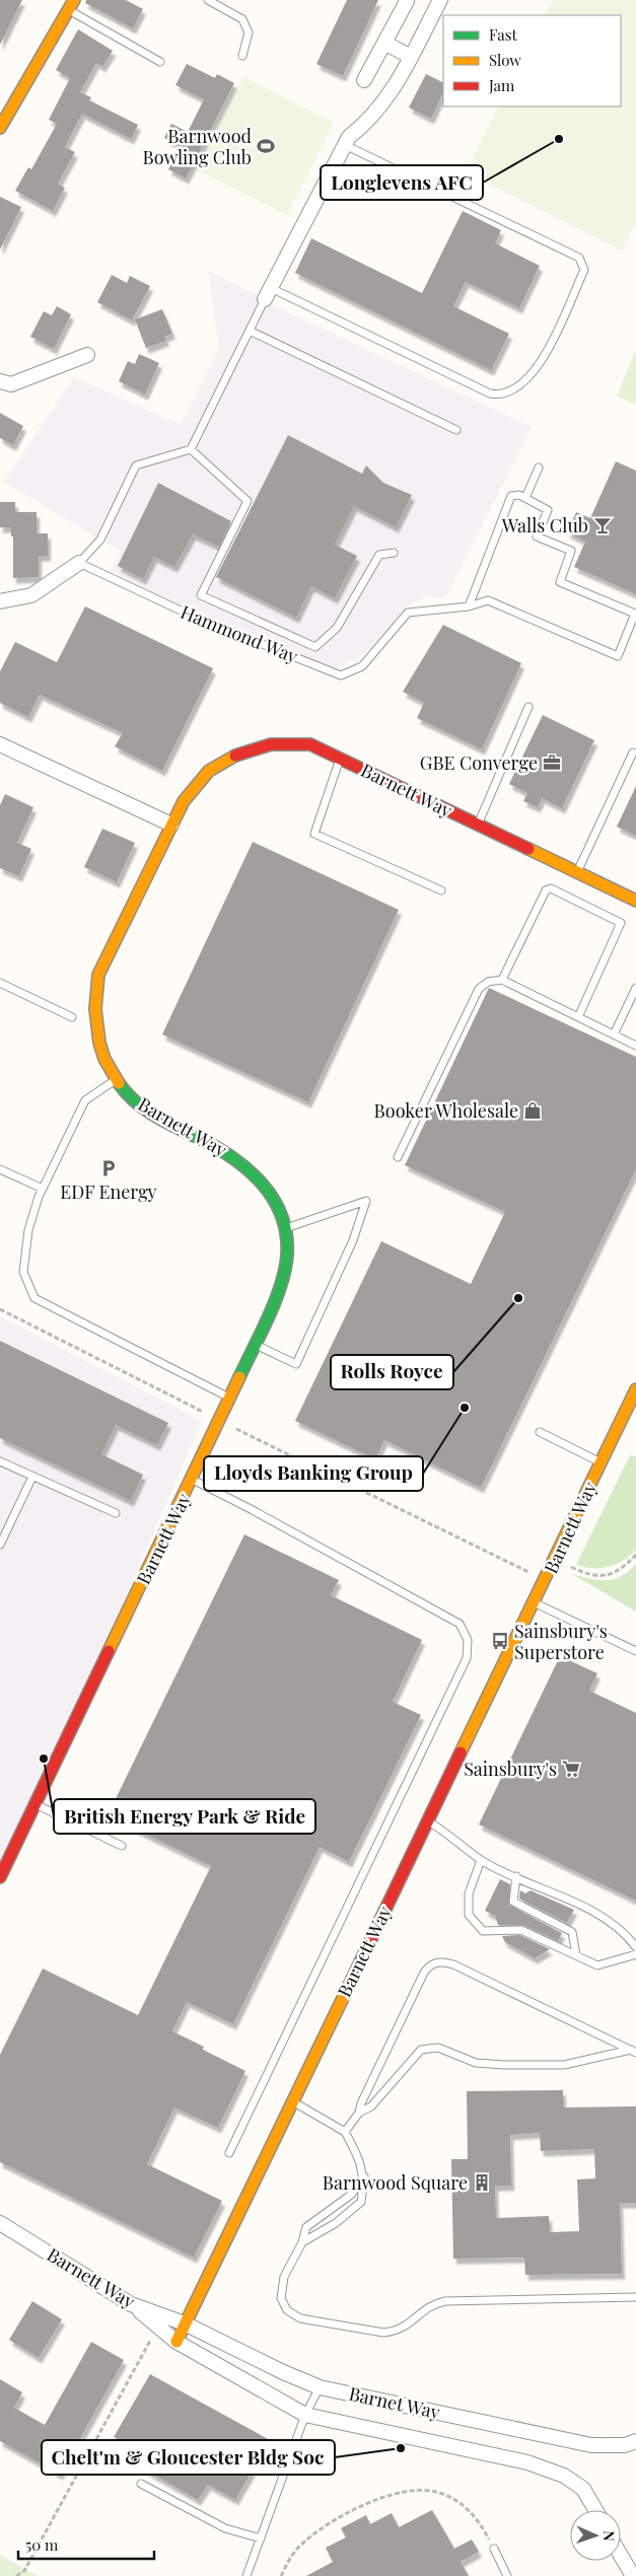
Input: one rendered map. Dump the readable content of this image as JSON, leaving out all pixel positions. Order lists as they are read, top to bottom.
{
  "streets": {
    "street": ["Barnett Way", "Barnet Way"],
    "lane": ["Hammond Way"]
  },
  "crossings": [
    ["Barnett Way", "Barnet Way"]
  ],
  "places": {
    "other": [
      "Longlevens AFC",
      "Rolls Royce",
      "Lloyds Banking Group",
      "British Energy Park & Ride",
      "Chelt'm & Gloucester Bldg Soc"
    ],
    "sports": ["Barnwood Bowling Club"],
    "bar": ["Walls Club"],
    "office": ["GBE Converge"],
    "shop": ["Booker Wholesale"],
    "parking": ["EDF Energy"],
    "bus stop": ["Sainsbury's Superstore"],
    "supermarket": ["Sainsbury's"],
    "building": ["Barnwood Square"]
  },
  "legend": ["Fast", "Slow", "Jam"],
  "scale_bar": "50 m",
  "north": "right"
}
